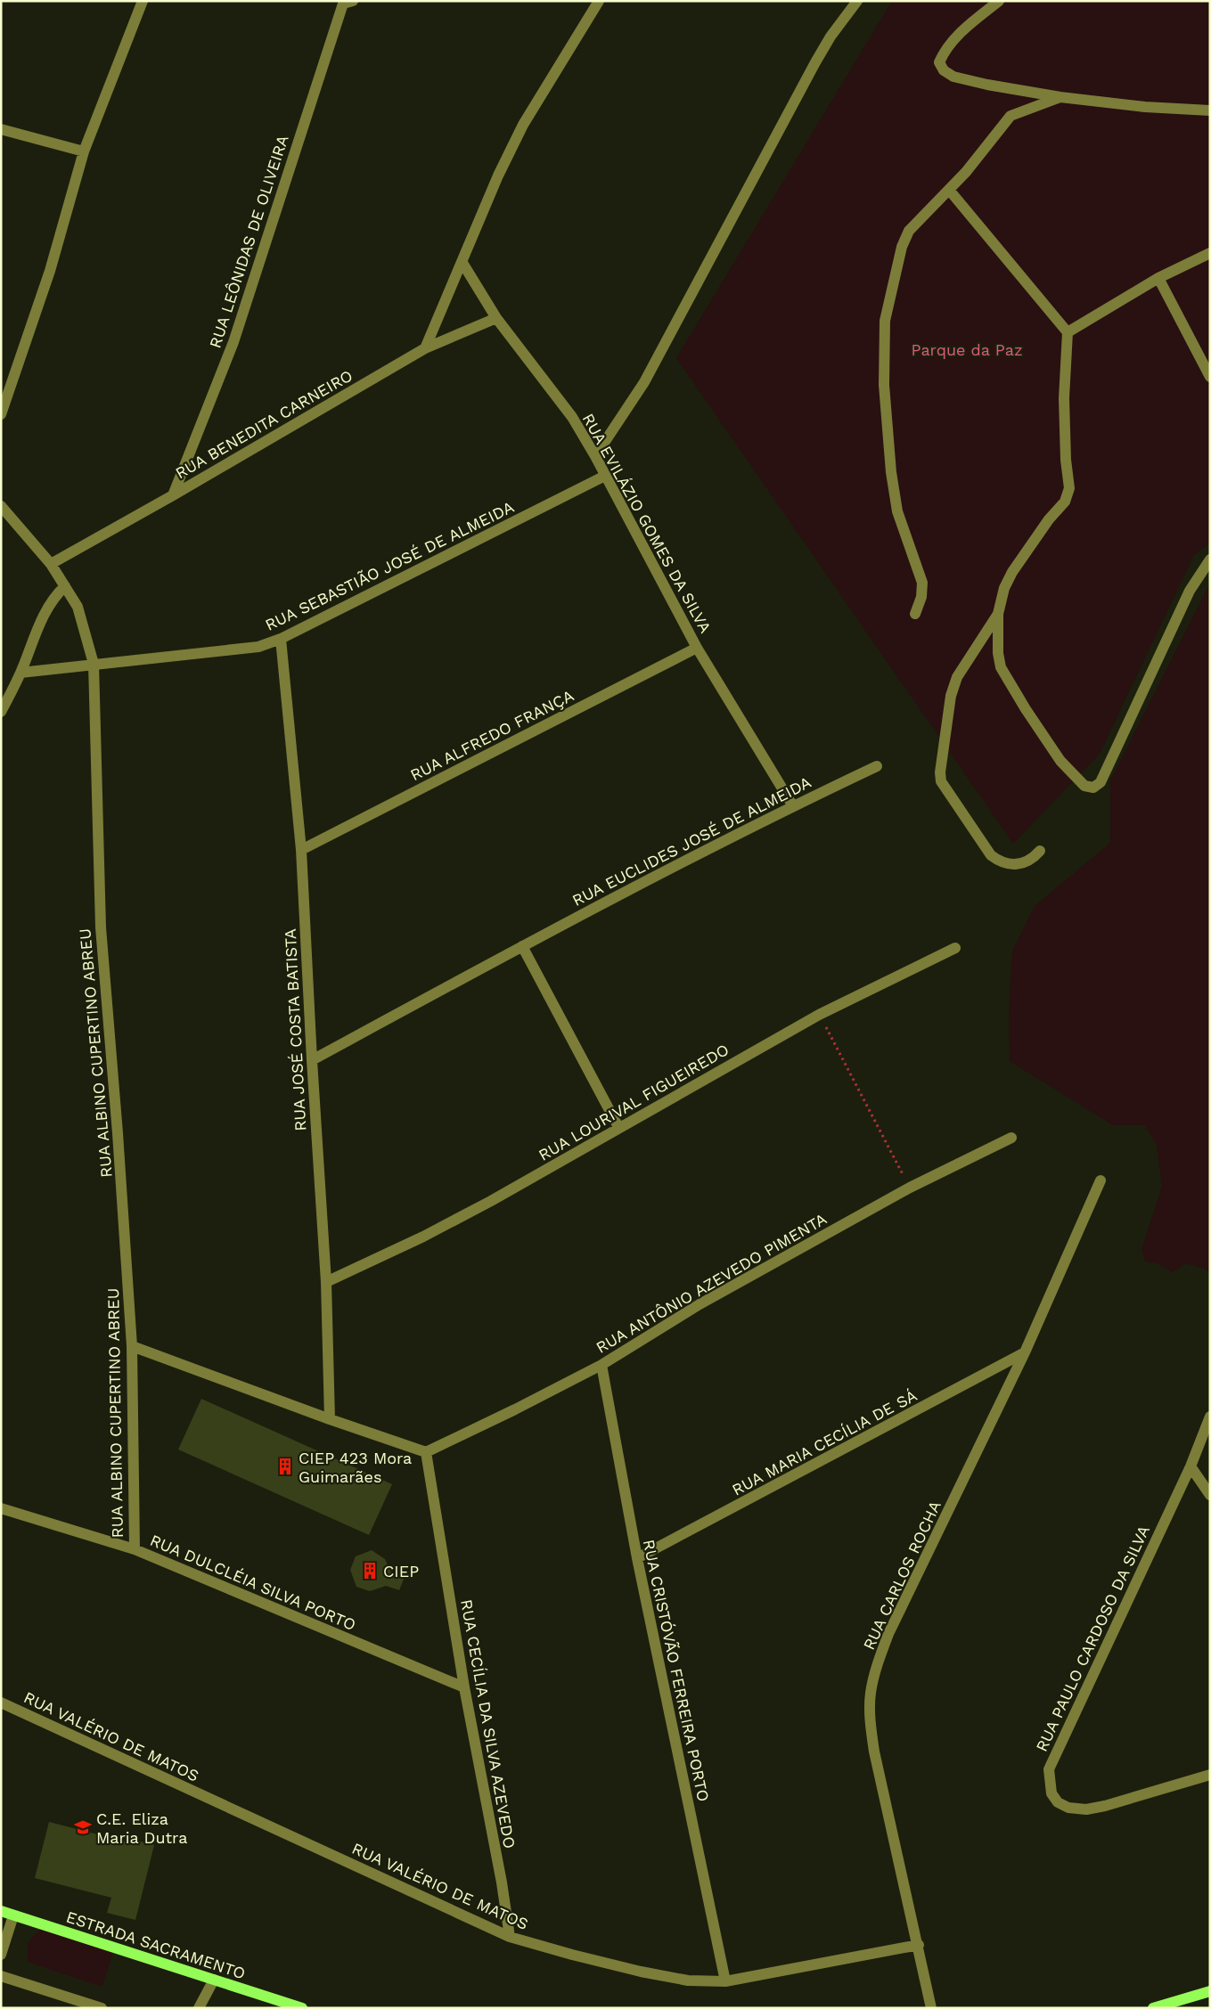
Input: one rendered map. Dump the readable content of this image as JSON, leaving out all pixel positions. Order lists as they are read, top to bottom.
{
  "streets": {
    "main road": ["ESTRADA SACRAMENTO"],
    "street": [
      "RUA LEÔNIDAS DE OLIVEIRA",
      "RUA BENEDITA CARNEIRO",
      "RUA EVILÁZIO GOMES DA SILVA",
      "RUA SEBASTIÃO JOSÉ DE ALMEIDA",
      "RUA ALFREDO FRANÇA",
      "RUA EUCLIDES JOSÉ DE ALMEIDA",
      "RUA JOSÉ COSTA BATISTA",
      "RUA ALBINO CUPERTINO ABREU",
      "RUA LOURIVAL FIGUEIREDO",
      "RUA ANTÔNIO AZEVEDO PIMENTA",
      "RUA MARIA CECÍLIA DE SÁ",
      "RUA CARLOS ROCHA",
      "RUA DULCLÉIA SILVA PORTO",
      "RUA PAULO CARDOSO DA SILVA",
      "RUA CRISTÓVÃO FERREIRA PORTO",
      "RUA CECÍLIA DA SILVA AZEVEDO",
      "RUA VALÉRIO DE MATOS"
    ]
  },
  "crossings": [
    ["RUA LEÔNIDAS DE OLIVEIRA", "RUA BENEDITA CARNEIRO"],
    ["RUA BENEDITA CARNEIRO", "RUA EVILÁZIO GOMES DA SILVA"],
    ["RUA BENEDITA CARNEIRO", "RUA ALBINO CUPERTINO ABREU"],
    ["RUA EVILÁZIO GOMES DA SILVA", "RUA SEBASTIÃO JOSÉ DE ALMEIDA"],
    ["RUA EVILÁZIO GOMES DA SILVA", "RUA ALFREDO FRANÇA"],
    ["RUA EVILÁZIO GOMES DA SILVA", "RUA EUCLIDES JOSÉ DE ALMEIDA"],
    ["RUA SEBASTIÃO JOSÉ DE ALMEIDA", "RUA JOSÉ COSTA BATISTA"],
    ["RUA SEBASTIÃO JOSÉ DE ALMEIDA", "RUA ALBINO CUPERTINO ABREU"],
    ["RUA ALFREDO FRANÇA", "RUA JOSÉ COSTA BATISTA"],
    ["RUA EUCLIDES JOSÉ DE ALMEIDA", "RUA JOSÉ COSTA BATISTA"],
    ["RUA JOSÉ COSTA BATISTA", "RUA LOURIVAL FIGUEIREDO"],
    ["RUA ALBINO CUPERTINO ABREU", "RUA DULCLÉIA SILVA PORTO"],
    ["RUA ANTÔNIO AZEVEDO PIMENTA", "RUA CRISTÓVÃO FERREIRA PORTO"],
    ["RUA ANTÔNIO AZEVEDO PIMENTA", "RUA CECÍLIA DA SILVA AZEVEDO"],
    ["RUA MARIA CECÍLIA DE SÁ", "RUA CARLOS ROCHA"],
    ["RUA MARIA CECÍLIA DE SÁ", "RUA CRISTÓVÃO FERREIRA PORTO"],
    ["RUA CARLOS ROCHA", "RUA VALÉRIO DE MATOS"],
    ["RUA DULCLÉIA SILVA PORTO", "RUA CECÍLIA DA SILVA AZEVEDO"],
    ["RUA CRISTÓVÃO FERREIRA PORTO", "RUA VALÉRIO DE MATOS"],
    ["RUA CECÍLIA DA SILVA AZEVEDO", "RUA VALÉRIO DE MATOS"]
  ],
  "parks": ["Parque da Paz"],
  "places": {
    "building": ["CIEP 423 Mora Guimarães", "CIEP"],
    "school or university": ["C.E. Eliza Maria Dutra"]
  }
}
